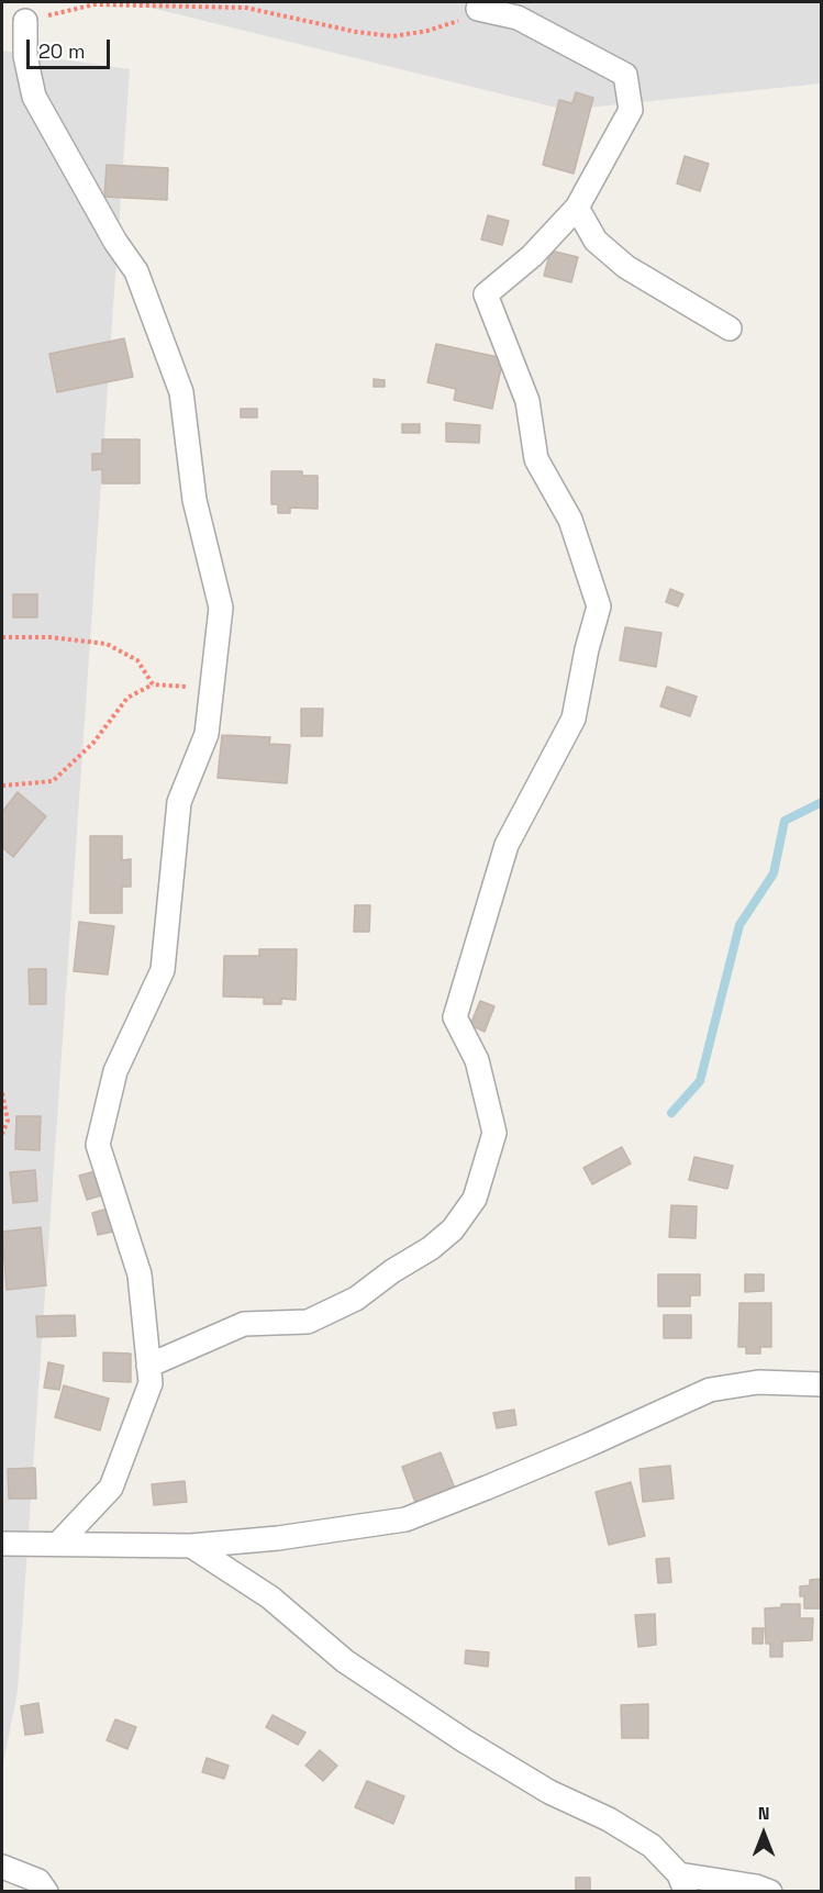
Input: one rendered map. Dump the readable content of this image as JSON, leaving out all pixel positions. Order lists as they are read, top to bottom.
{
  "scale_bar": "20 m",
  "north": "top"
}
